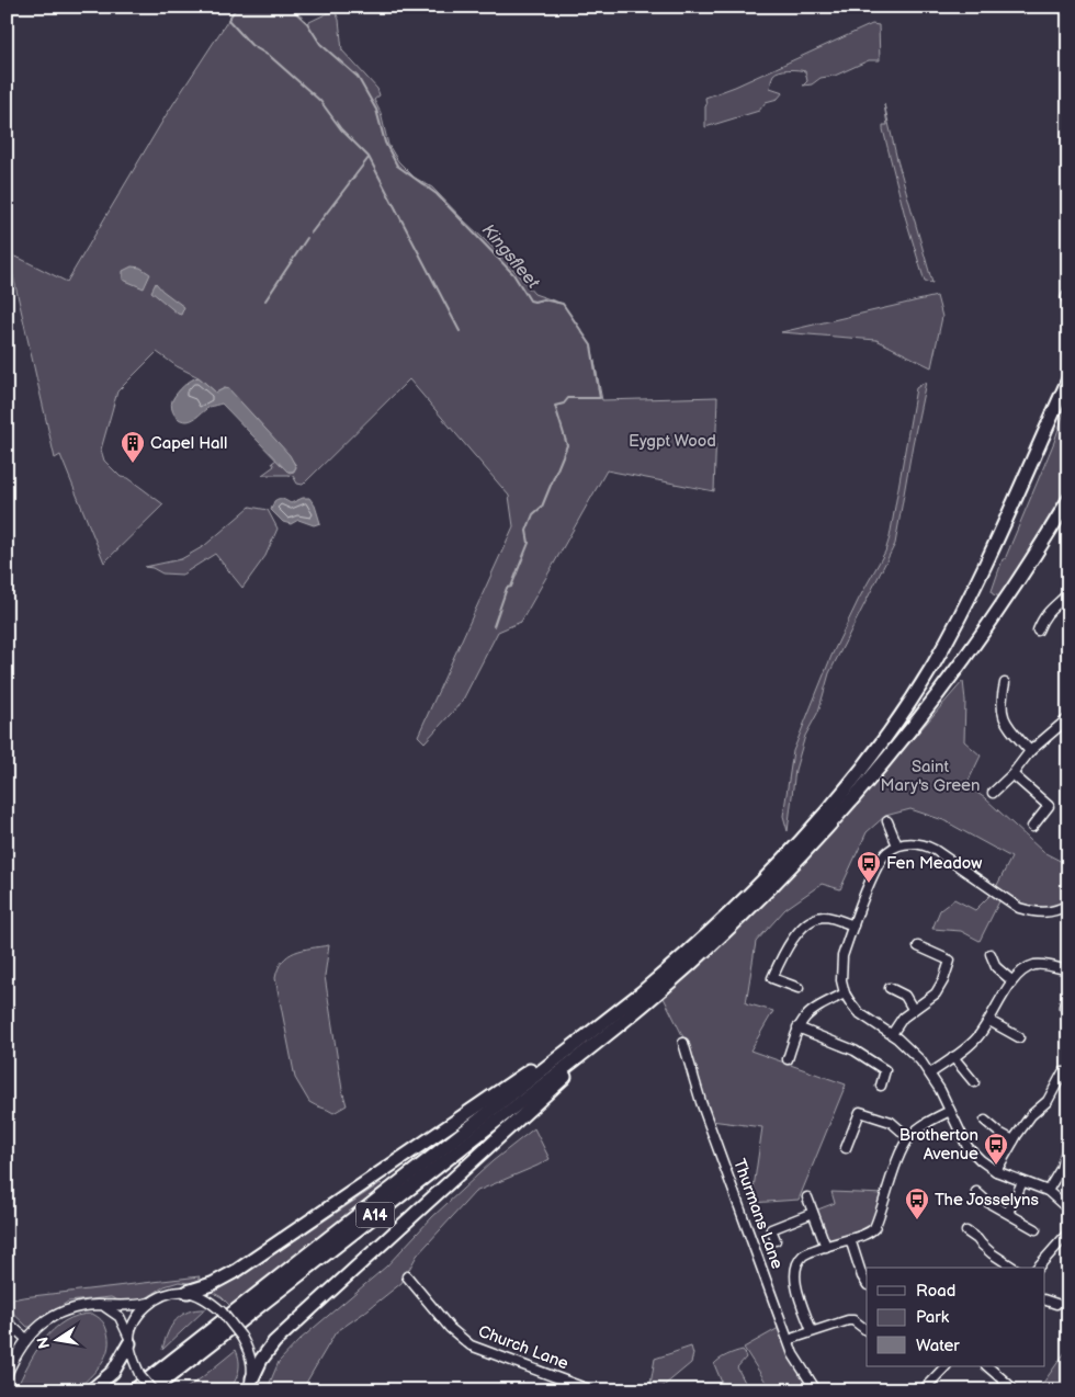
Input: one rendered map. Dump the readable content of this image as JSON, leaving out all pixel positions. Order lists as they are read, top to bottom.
{
  "streets": {
    "highway": ["A14"],
    "street": ["Thurmans Lane", "Church Lane"]
  },
  "water": ["Kingsfleet"],
  "parks": ["Eygpt Wood", "Saint Mary's Green"],
  "places": {
    "building": ["Capel Hall"],
    "bus stop": ["Fen Meadow", "Brotherton Avenue", "The Josselyns"]
  },
  "legend": ["Road", "Park", "Water"],
  "north": "left"
}
